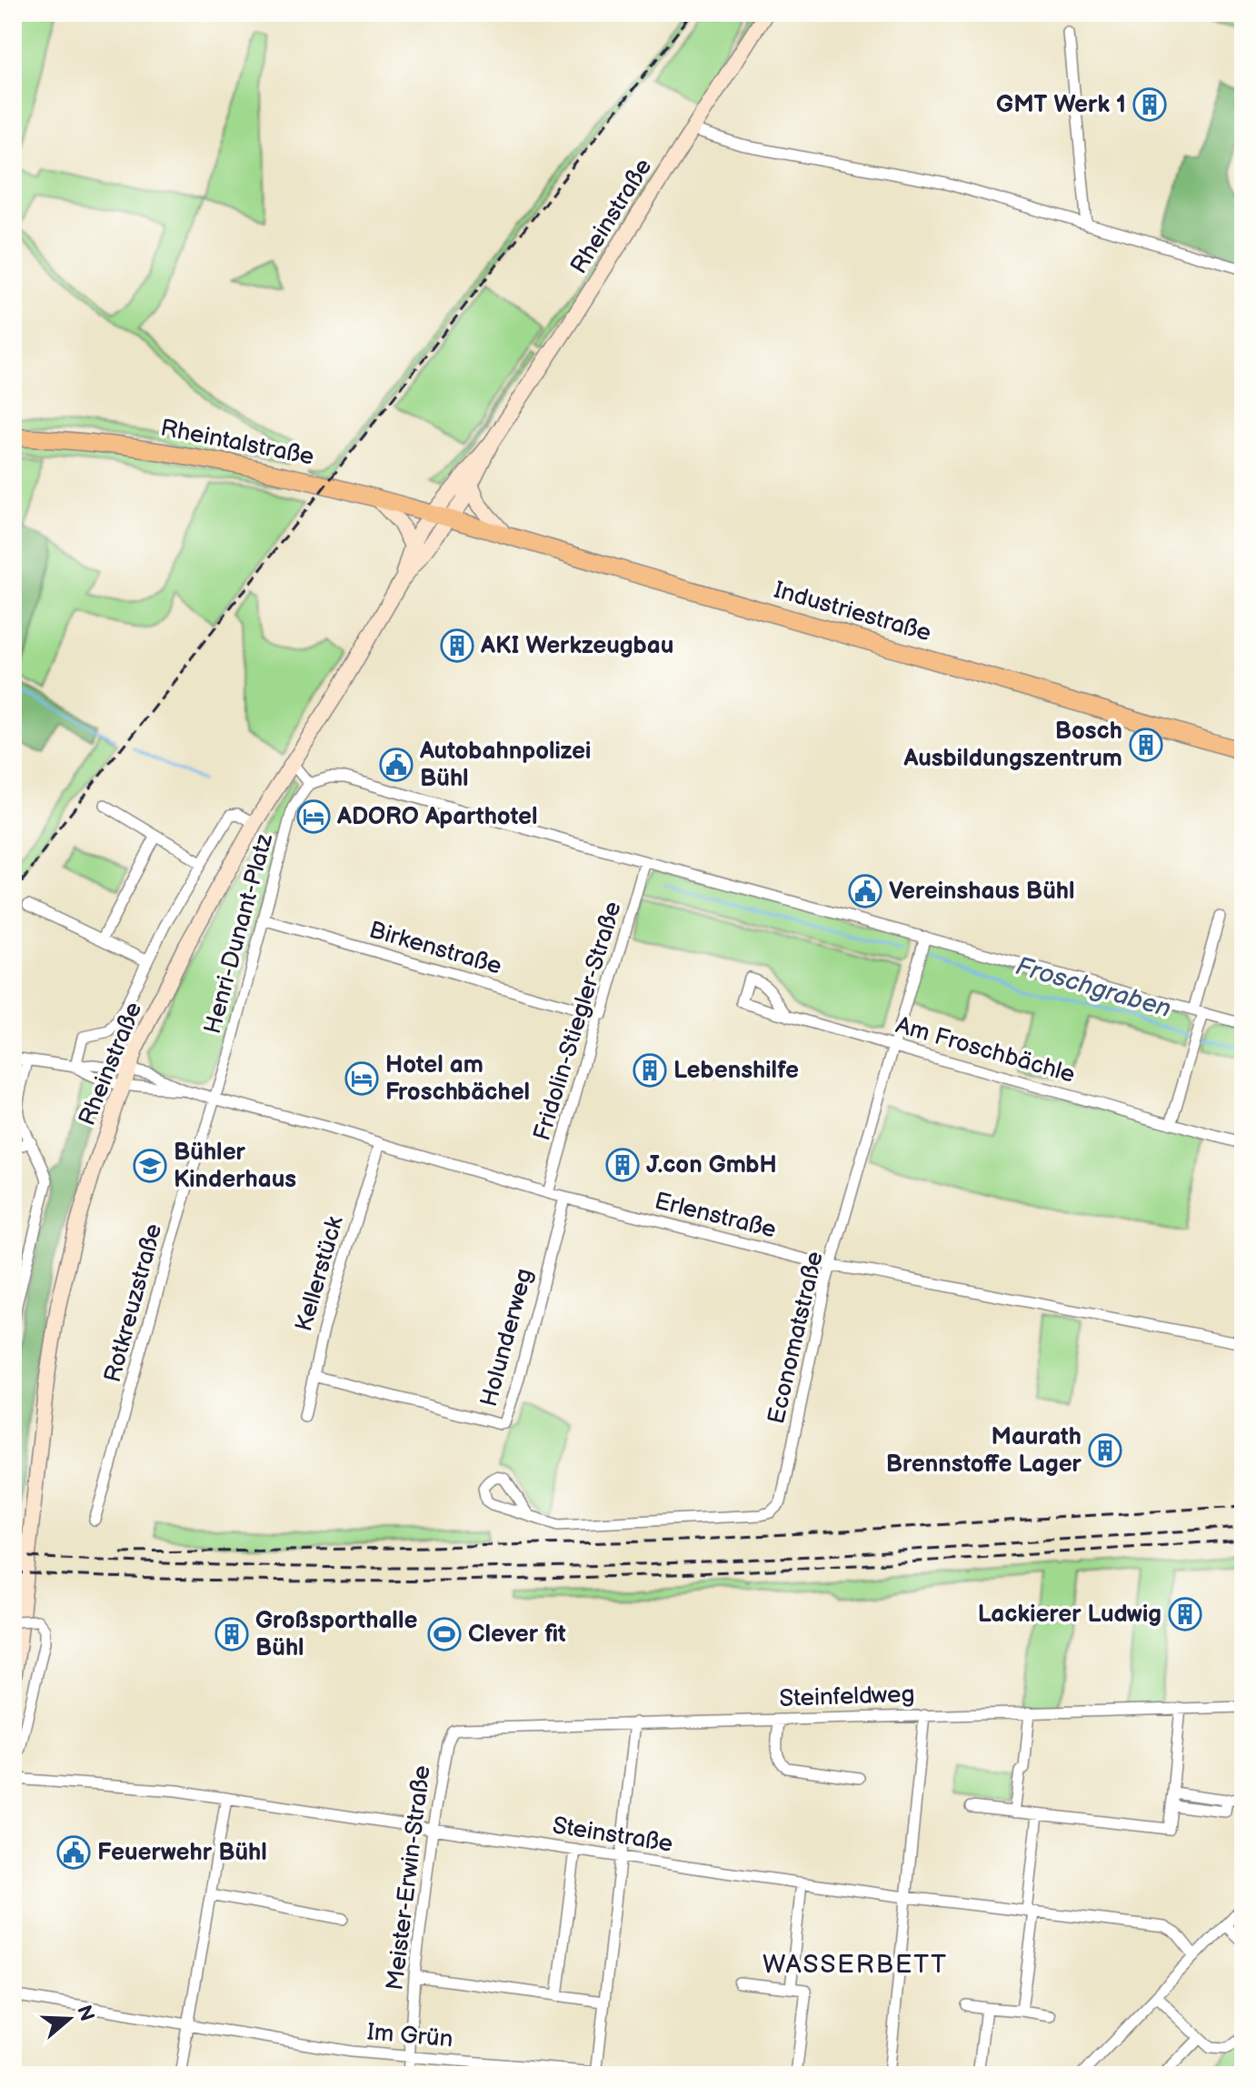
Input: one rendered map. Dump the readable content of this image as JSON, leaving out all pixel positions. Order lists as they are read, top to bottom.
{
  "streets": {
    "main road": ["Rheintalstraße", "Industriestraße"],
    "street": [
      "Rheinstraße",
      "Henri-Dunant-Platz",
      "Birkenstraße",
      "Fridolin-Stiegler-Straße",
      "Am Froschbächle",
      "Erlenstraße",
      "Kellerstück",
      "Rotkreuzstraße",
      "Holunderweg",
      "Economatstraße",
      "Steinfeldweg",
      "Steinstraße",
      "Meister-Erwin-Straße",
      "Im Grün"
    ]
  },
  "crossings": [
    ["Rheinstraße", "Rheintalstraße"],
    ["Rheinstraße", "Industriestraße"],
    ["Rheinstraße", "Erlenstraße"],
    ["Rheintalstraße", "Industriestraße"],
    ["Henri-Dunant-Platz", "Birkenstraße"],
    ["Henri-Dunant-Platz", "Erlenstraße"],
    ["Henri-Dunant-Platz", "Rotkreuzstraße"],
    ["Birkenstraße", "Fridolin-Stiegler-Straße"],
    ["Fridolin-Stiegler-Straße", "Erlenstraße"],
    ["Am Froschbächle", "Economatstraße"],
    ["Erlenstraße", "Kellerstück"],
    ["Erlenstraße", "Rotkreuzstraße"],
    ["Erlenstraße", "Holunderweg"],
    ["Erlenstraße", "Economatstraße"],
    ["Kellerstück", "Holunderweg"],
    ["Steinfeldweg", "Meister-Erwin-Straße"],
    ["Steinstraße", "Meister-Erwin-Straße"],
    ["Meister-Erwin-Straße", "Im Grün"]
  ],
  "districts": ["WASSERBETT"],
  "water": ["Froschgraben"],
  "places": {
    "building": [
      "GMT Werk 1",
      "AKI Werkzeugbau",
      "Bosch Ausbildungszentrum",
      "Lebenshilfe",
      "J.con GmbH",
      "Maurath Brennstoffe Lager",
      "Lackierer Ludwig",
      "Großsporthalle Bühl"
    ],
    "public building": ["Autobahnpolizei Bühl", "Vereinshaus Bühl", "Feuerwehr Bühl"],
    "hotel": ["ADORO Aparthotel", "Hotel am Froschbächel"],
    "school or university": ["Bühler Kinderhaus"],
    "sports": ["Clever fit"]
  },
  "north": "right"
}
